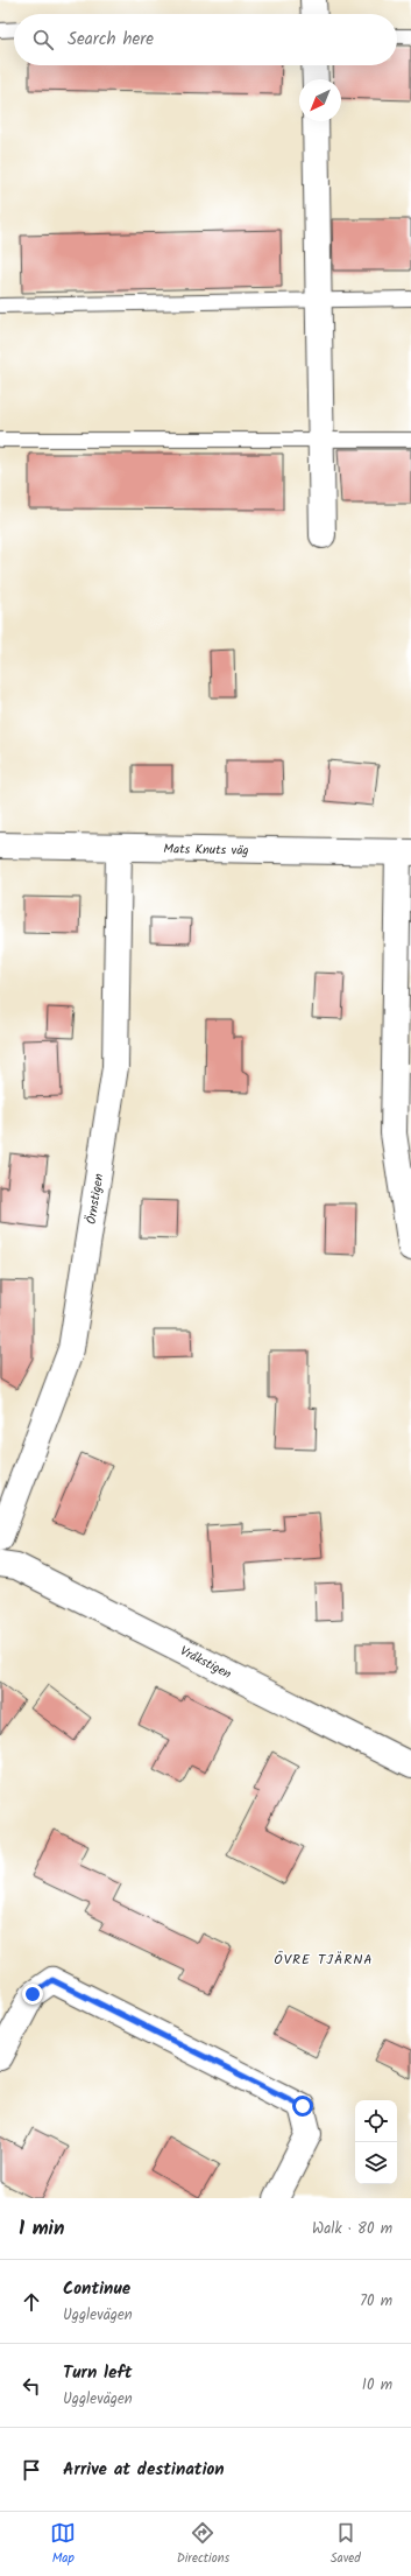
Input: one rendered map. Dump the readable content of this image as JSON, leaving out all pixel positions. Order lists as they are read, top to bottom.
{
  "streets": {
    "street": ["Mats Knuts väg", "Örnstigen", "Vråkstigen"]
  },
  "crossings": [
    ["Mats Knuts väg", "Örnstigen"]
  ],
  "districts": ["ÖVRE TJÄRNA"],
  "north": "bottom left",
  "page": {
    "search": "Search here",
    "heading": ["1 min", "Walk · 80 m"],
    "list": [
      ["Continue", "Ugglevägen", "70 m"],
      ["Turn left", "Ugglevägen", "10 m"],
      "Arrive at destination"
    ],
    "nav": ["Map", "Directions", "Saved"]
  }
}
